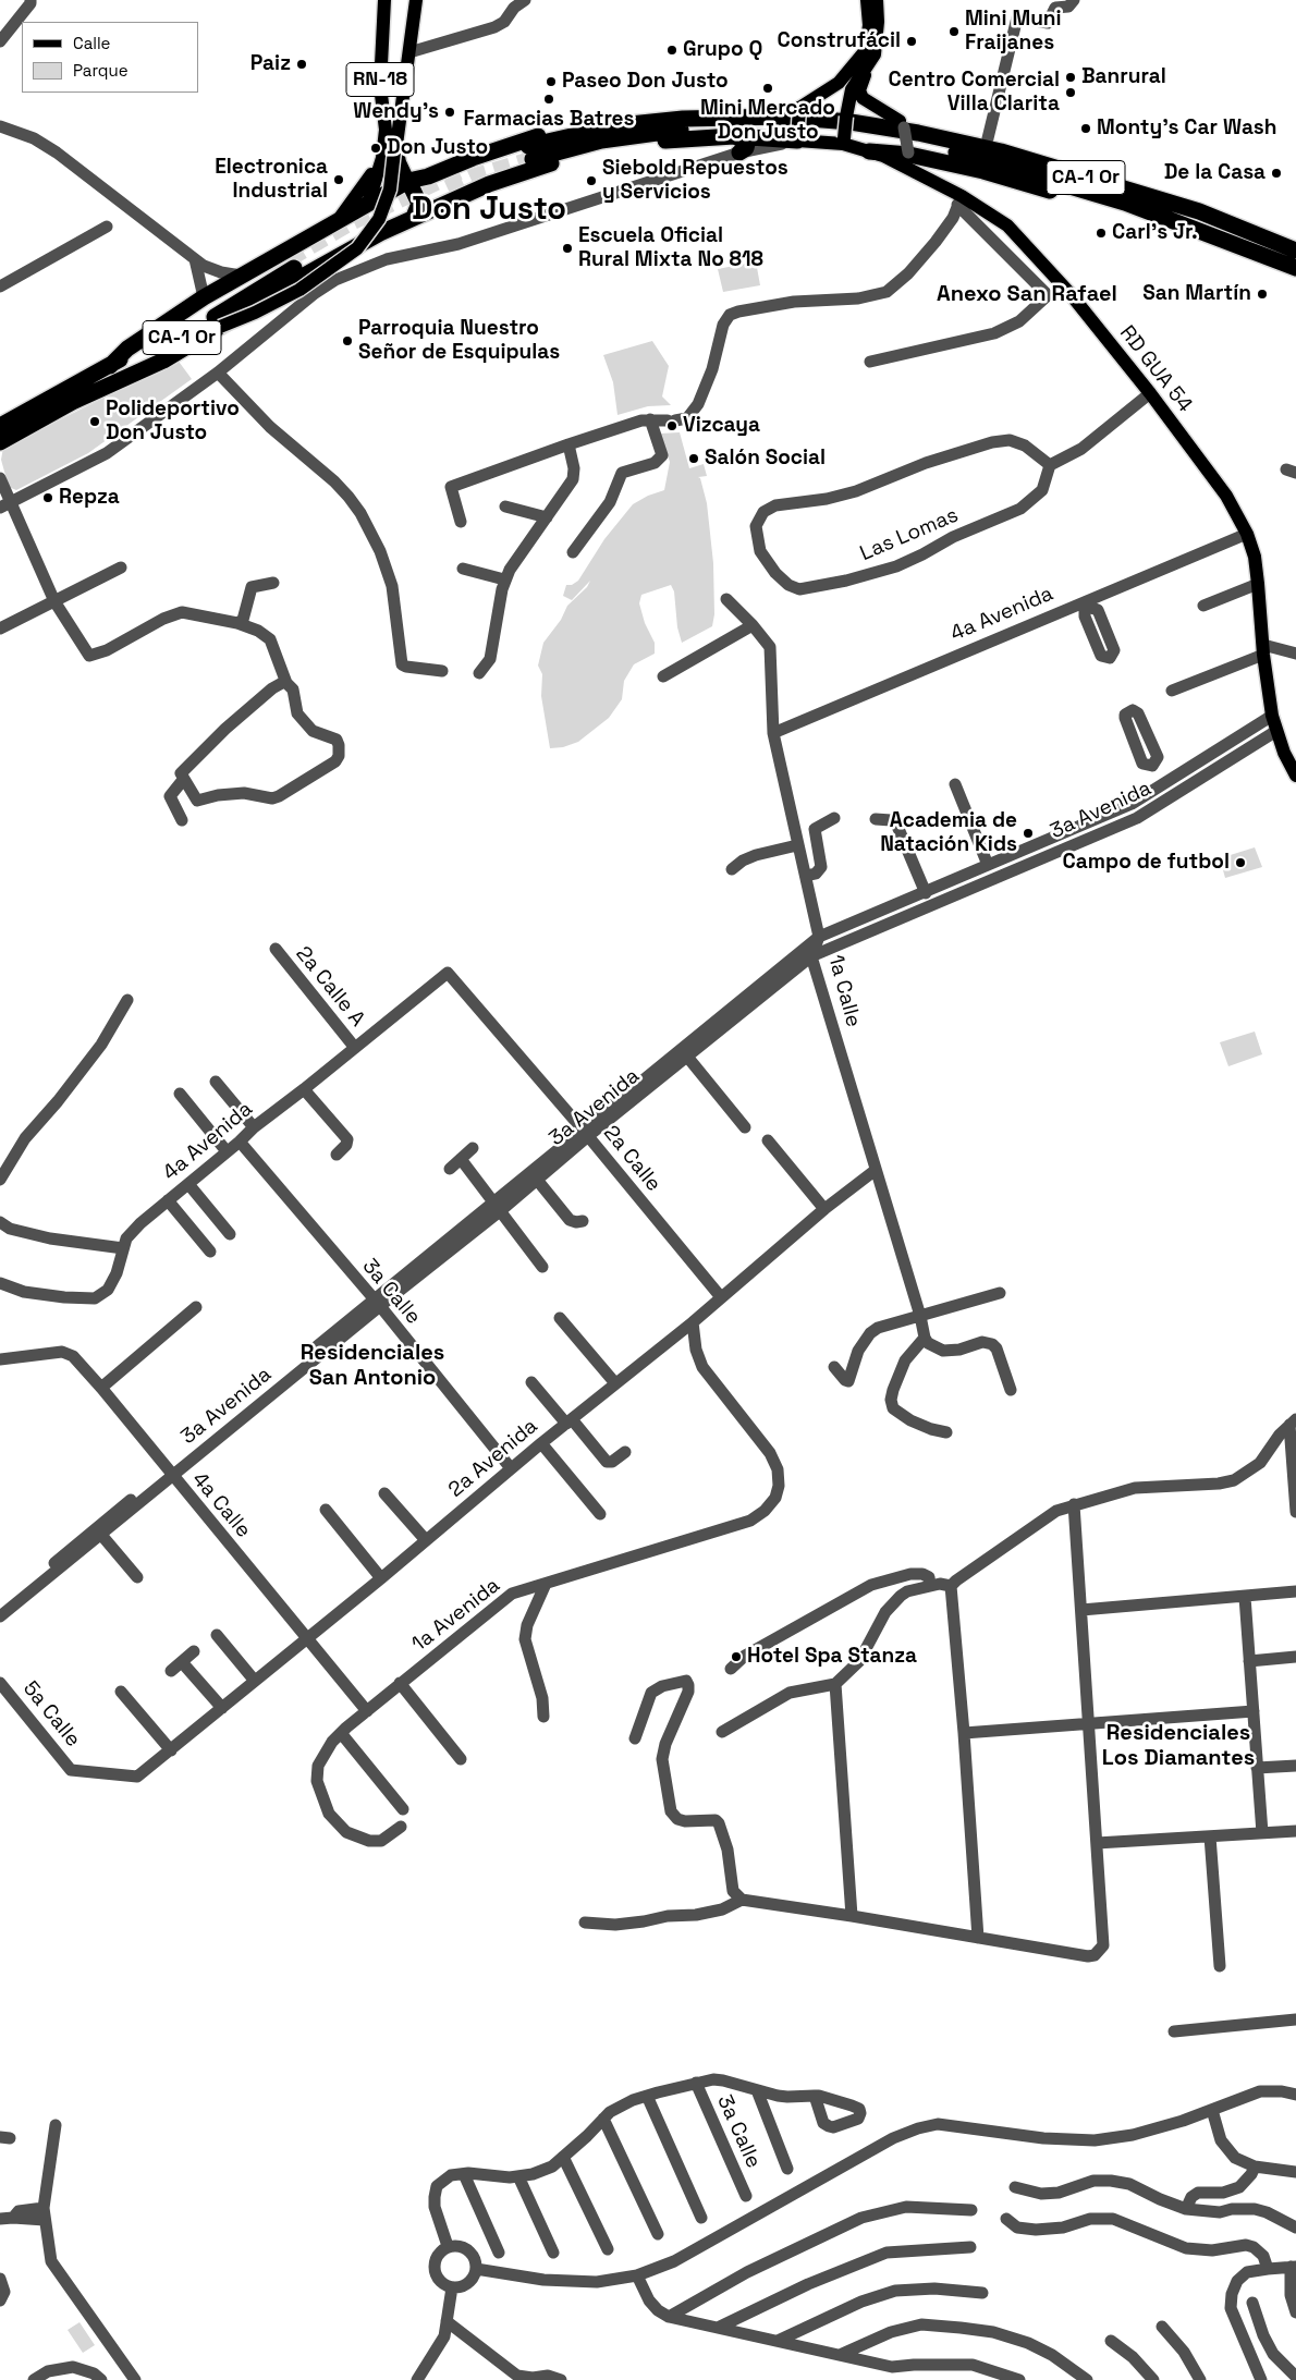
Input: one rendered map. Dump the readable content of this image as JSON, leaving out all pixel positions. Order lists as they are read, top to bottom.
{
  "streets": {
    "highway": ["CA-1 Or"],
    "main road": ["RN-18", "RD GUA 54"],
    "street": [
      "Las Lomas",
      "4a Avenida",
      "3a Avenida",
      "2a Calle A",
      "1a Calle",
      "2a Calle",
      "3a Calle",
      "2a Avenida",
      "4a Calle",
      "1a Avenida",
      "5a Calle"
    ]
  },
  "crossings": [
    ["RD GUA 54", "4a Avenida"],
    ["RD GUA 54", "3a Avenida"],
    ["4a Avenida", "2a Calle A"],
    ["4a Avenida", "1a Calle"],
    ["4a Avenida", "2a Calle"],
    ["4a Avenida", "3a Calle"],
    ["3a Avenida", "1a Calle"],
    ["3a Avenida", "2a Calle"],
    ["3a Avenida", "3a Calle"],
    ["3a Avenida", "4a Calle"],
    ["1a Calle", "2a Avenida"],
    ["2a Calle", "2a Avenida"],
    ["3a Calle", "2a Avenida"],
    ["2a Avenida", "4a Calle"],
    ["2a Avenida", "1a Avenida"],
    ["2a Avenida", "5a Calle"],
    ["4a Calle", "1a Avenida"]
  ],
  "districts": [
    "Don Justo",
    "Anexo San Rafael",
    "Residenciales San Antonio",
    "Residenciales Los Diamantes"
  ],
  "places": [
    "Mini Muni Fraijanes",
    "Construfácil",
    "Grupo Q",
    "Paiz",
    "Banrural",
    "Paseo Don Justo",
    "Mini Mercado Don Justo",
    "Centro Comercial Villa Clarita",
    "Farmacias Batres",
    "Wendy's",
    "Monty's Car Wash",
    "Don Justo",
    "De la Casa",
    "Electronica Industrial",
    "Siebold Repuestos y Servicios",
    "Carl's Jr.",
    "Escuela Oficial Rural Mixta No 818",
    "San Martín",
    "Parroquia Nuestro Señor de Esquipulas",
    "Polideportivo Don Justo",
    "Vizcaya",
    "Salón Social",
    "Repza",
    "Academia de Natación Kids",
    "Campo de futbol",
    "Hotel Spa Stanza"
  ],
  "legend": ["Calle", "Parque"]
}
